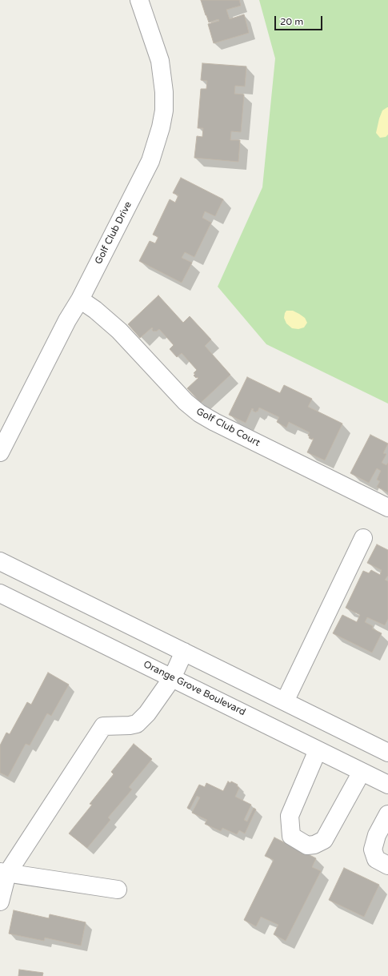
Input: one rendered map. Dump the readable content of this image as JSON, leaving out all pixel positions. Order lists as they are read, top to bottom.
{
  "streets": {
    "street": ["Golf Club Drive", "Golf Club Court", "Orange Grove Boulevard"]
  },
  "crossings": [
    ["Golf Club Drive", "Golf Club Court"]
  ],
  "scale_bar": "20 m"
}
